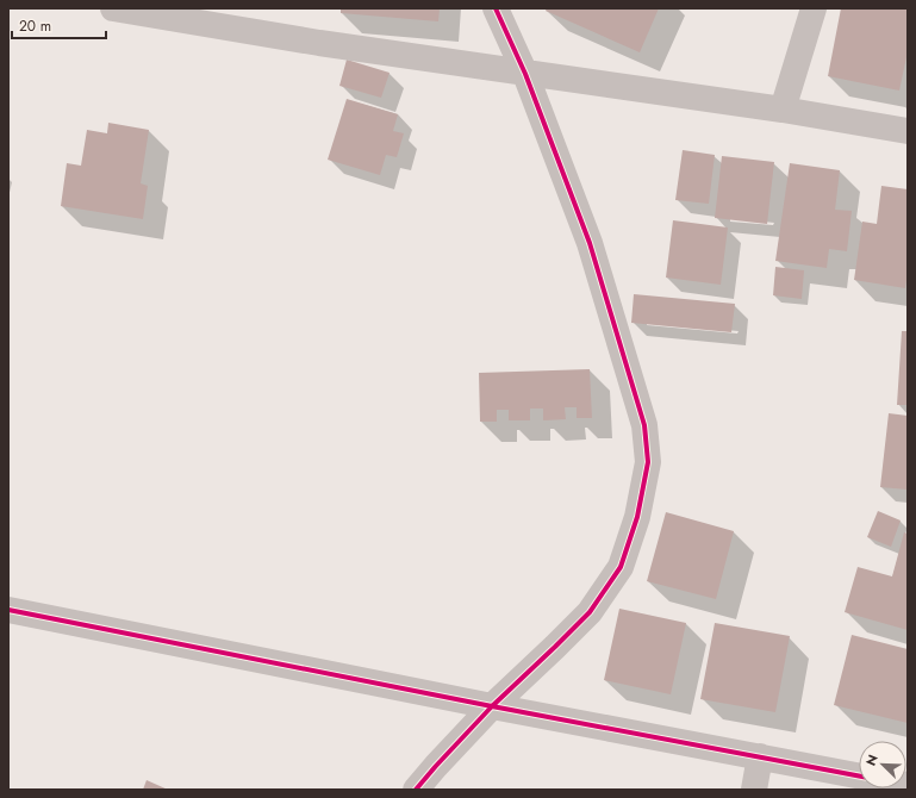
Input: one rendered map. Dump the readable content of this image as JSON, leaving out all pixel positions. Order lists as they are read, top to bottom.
{
  "scale_bar": "20 m",
  "north": "top left"
}
